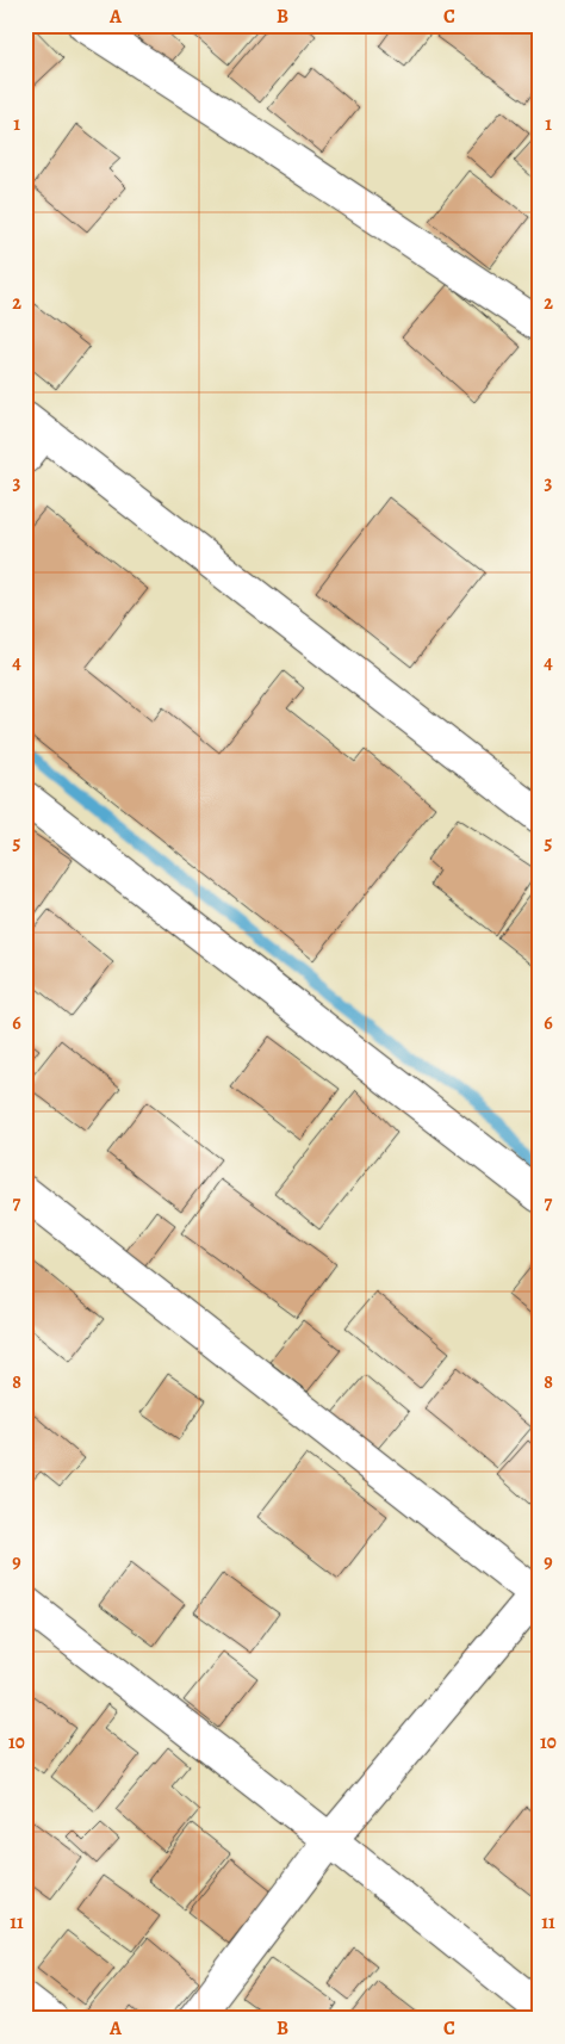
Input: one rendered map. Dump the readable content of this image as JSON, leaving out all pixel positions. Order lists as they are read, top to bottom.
{
  "grid": {
    "columns": ["A", "B", "C"],
    "rows": [
      "1",
      "2",
      "3",
      "4",
      "5",
      "6",
      "7",
      "8",
      "9",
      "10",
      "11"
    ]
  }
}
